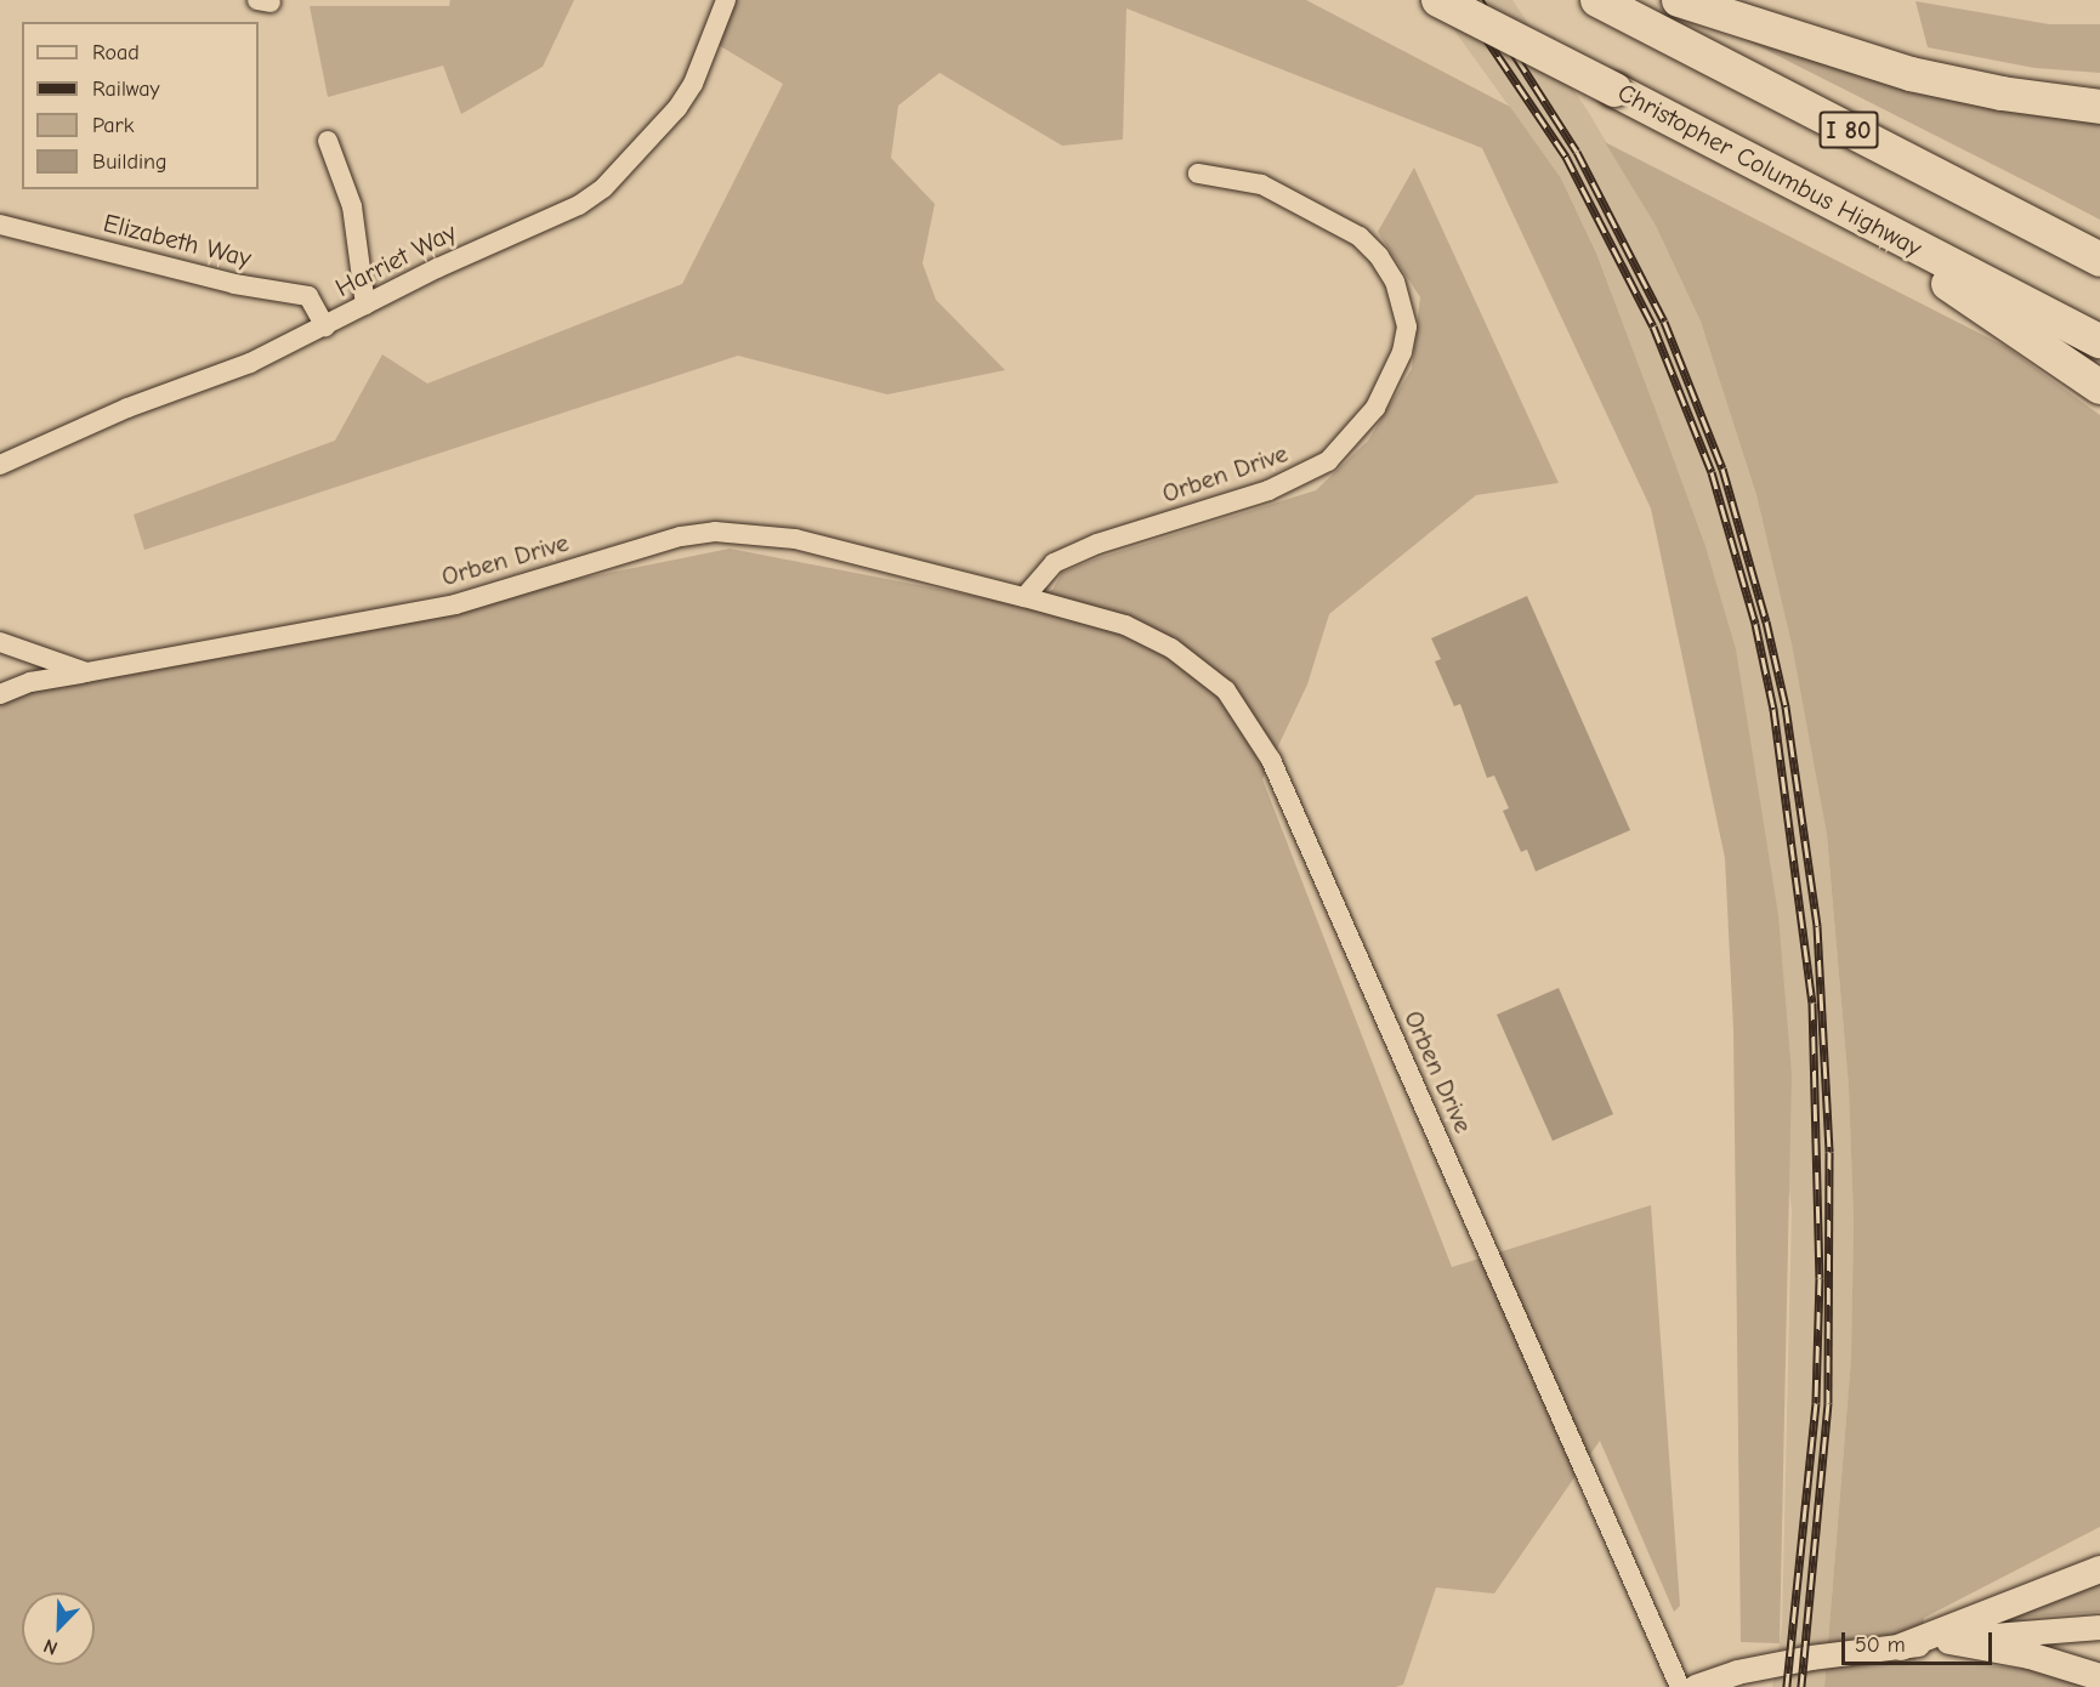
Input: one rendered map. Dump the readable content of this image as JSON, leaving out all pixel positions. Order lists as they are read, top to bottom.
{
  "streets": {
    "highway": ["I 80", "Christopher Columbus Highway"],
    "street": ["Elizabeth Way", "Harriet Way", "Orben Drive"]
  },
  "crossings": [
    ["Elizabeth Way", "Harriet Way"]
  ],
  "legend": [
    "Road",
    "Railway",
    "Park",
    "Building"
  ],
  "scale_bar": "50 m",
  "north": "bottom left"
}
